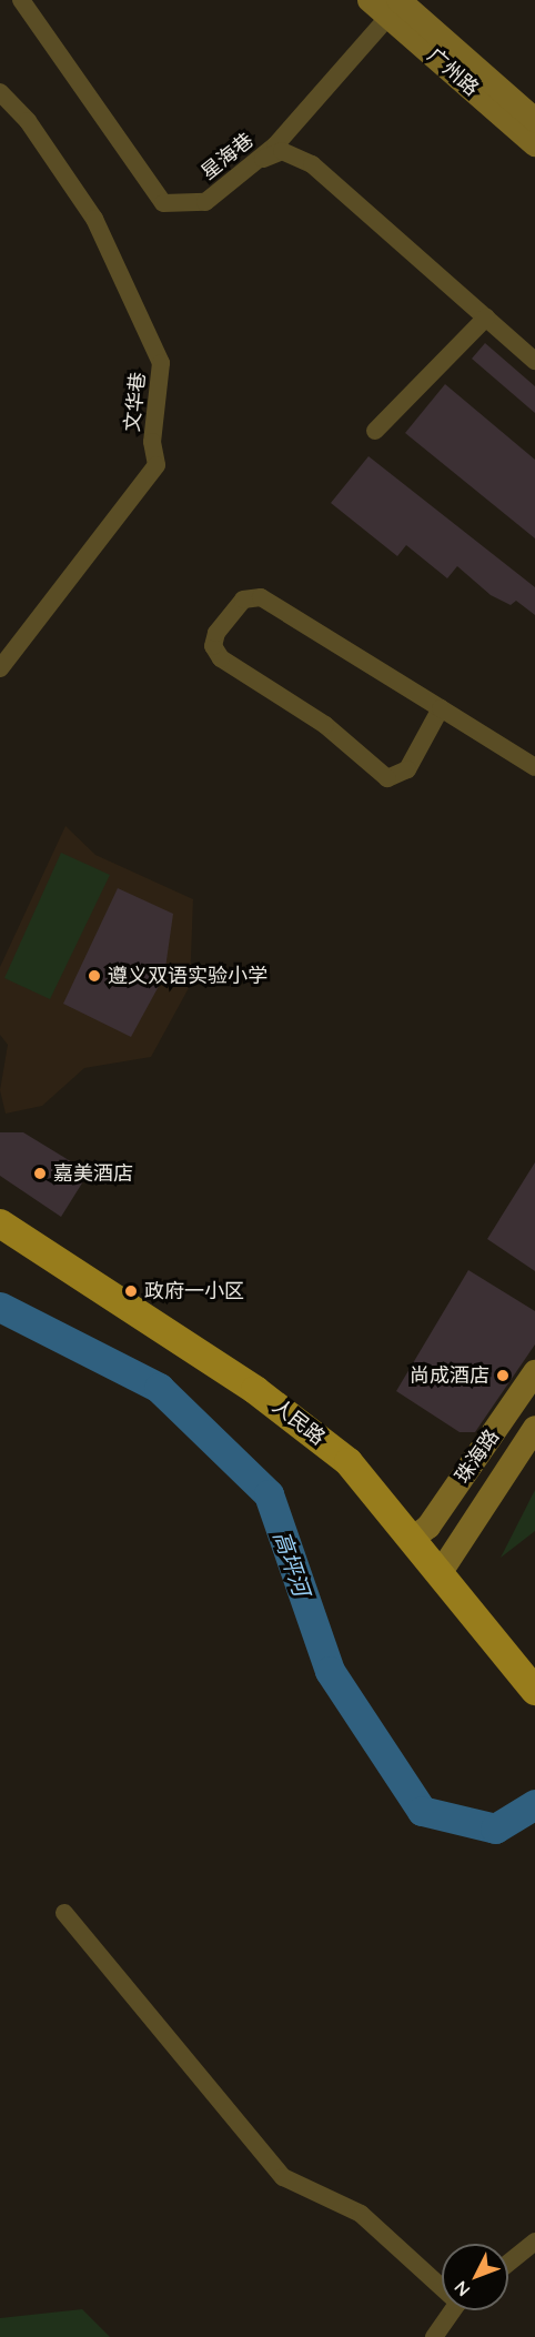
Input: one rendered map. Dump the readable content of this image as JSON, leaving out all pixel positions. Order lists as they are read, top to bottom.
{
  "streets": {
    "main road": ["广州路", "人民路", "珠海路"],
    "street": ["星海巷", "文华巷"]
  },
  "crossings": [
    ["广州路", "星海巷"],
    ["人民路", "珠海路"]
  ],
  "water": ["高坪河"],
  "places": [
    "遵义双语实验小学",
    "嘉美酒店",
    "政府一小区",
    "尚成酒店"
  ],
  "north": "bottom left"
}
